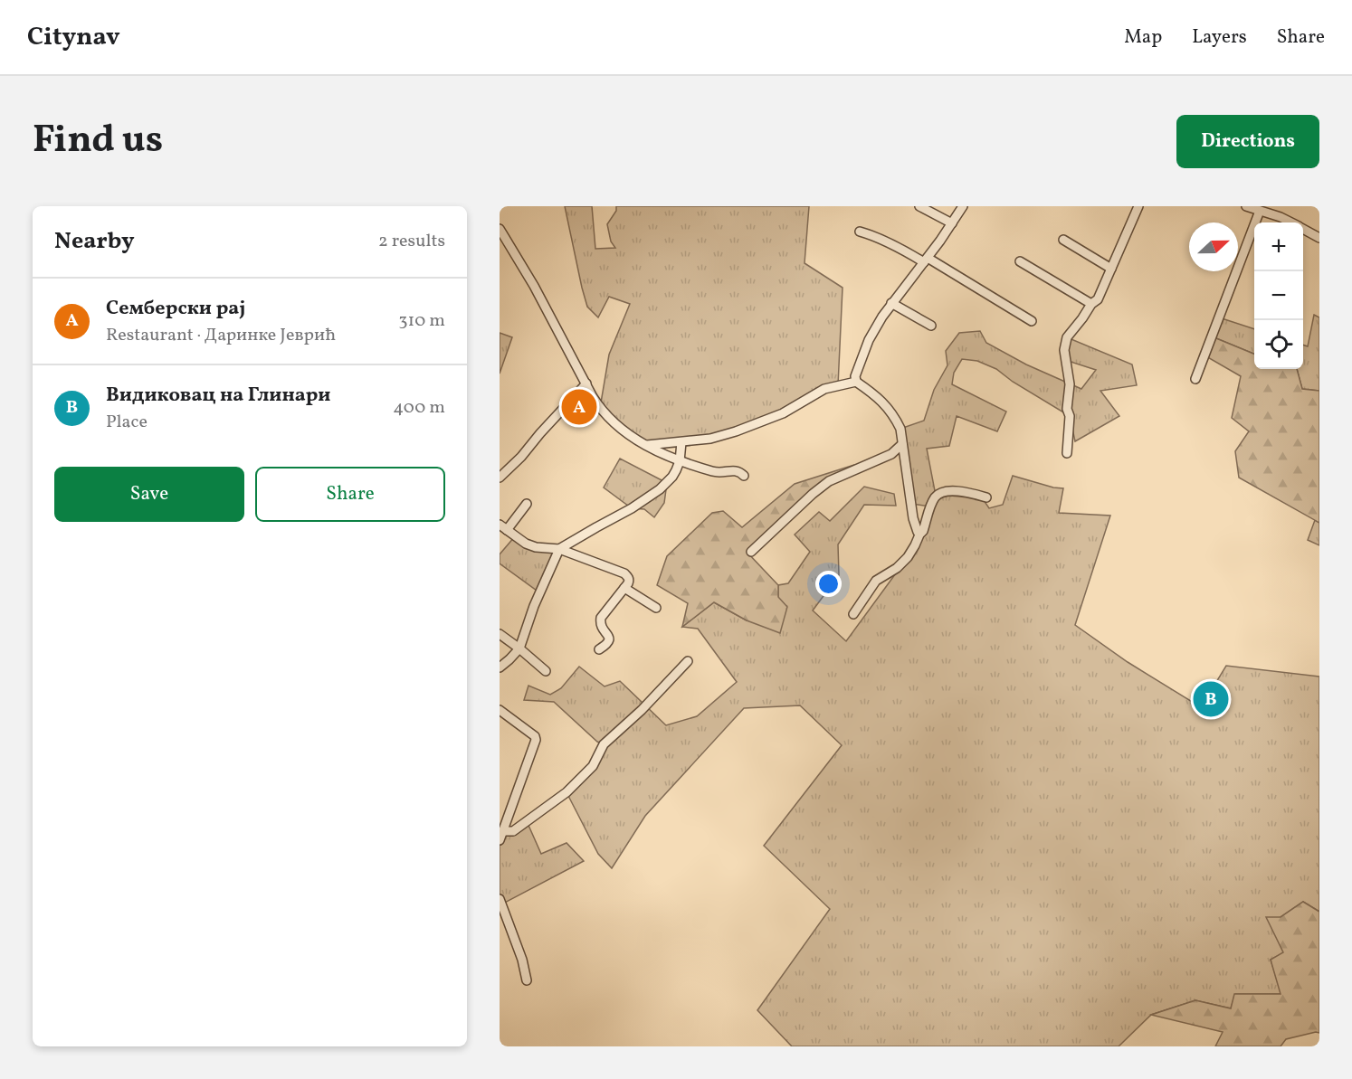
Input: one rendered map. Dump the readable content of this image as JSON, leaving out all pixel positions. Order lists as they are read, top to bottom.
{
  "north": "right",
  "page": {
    "header": "Citynav",
    "nav": ["Map", "Layers", "Share"],
    "title": "Find us",
    "buttons": [
      "Directions",
      ["Save", "Share"]
    ],
    "heading": ["Nearby", "2 results"],
    "map_buttons": ["+", "−"],
    "list": [
      {
        "mark": "A",
        "name": "Семберски рај",
        "note": "Restaurant · Даринке Јеврић",
        "value": "310 m"
      },
      {
        "mark": "B",
        "name": "Видиковац на Глинари",
        "note": "Place",
        "value": "400 m"
      }
    ],
    "pins": ["A", "B"]
  }
}
